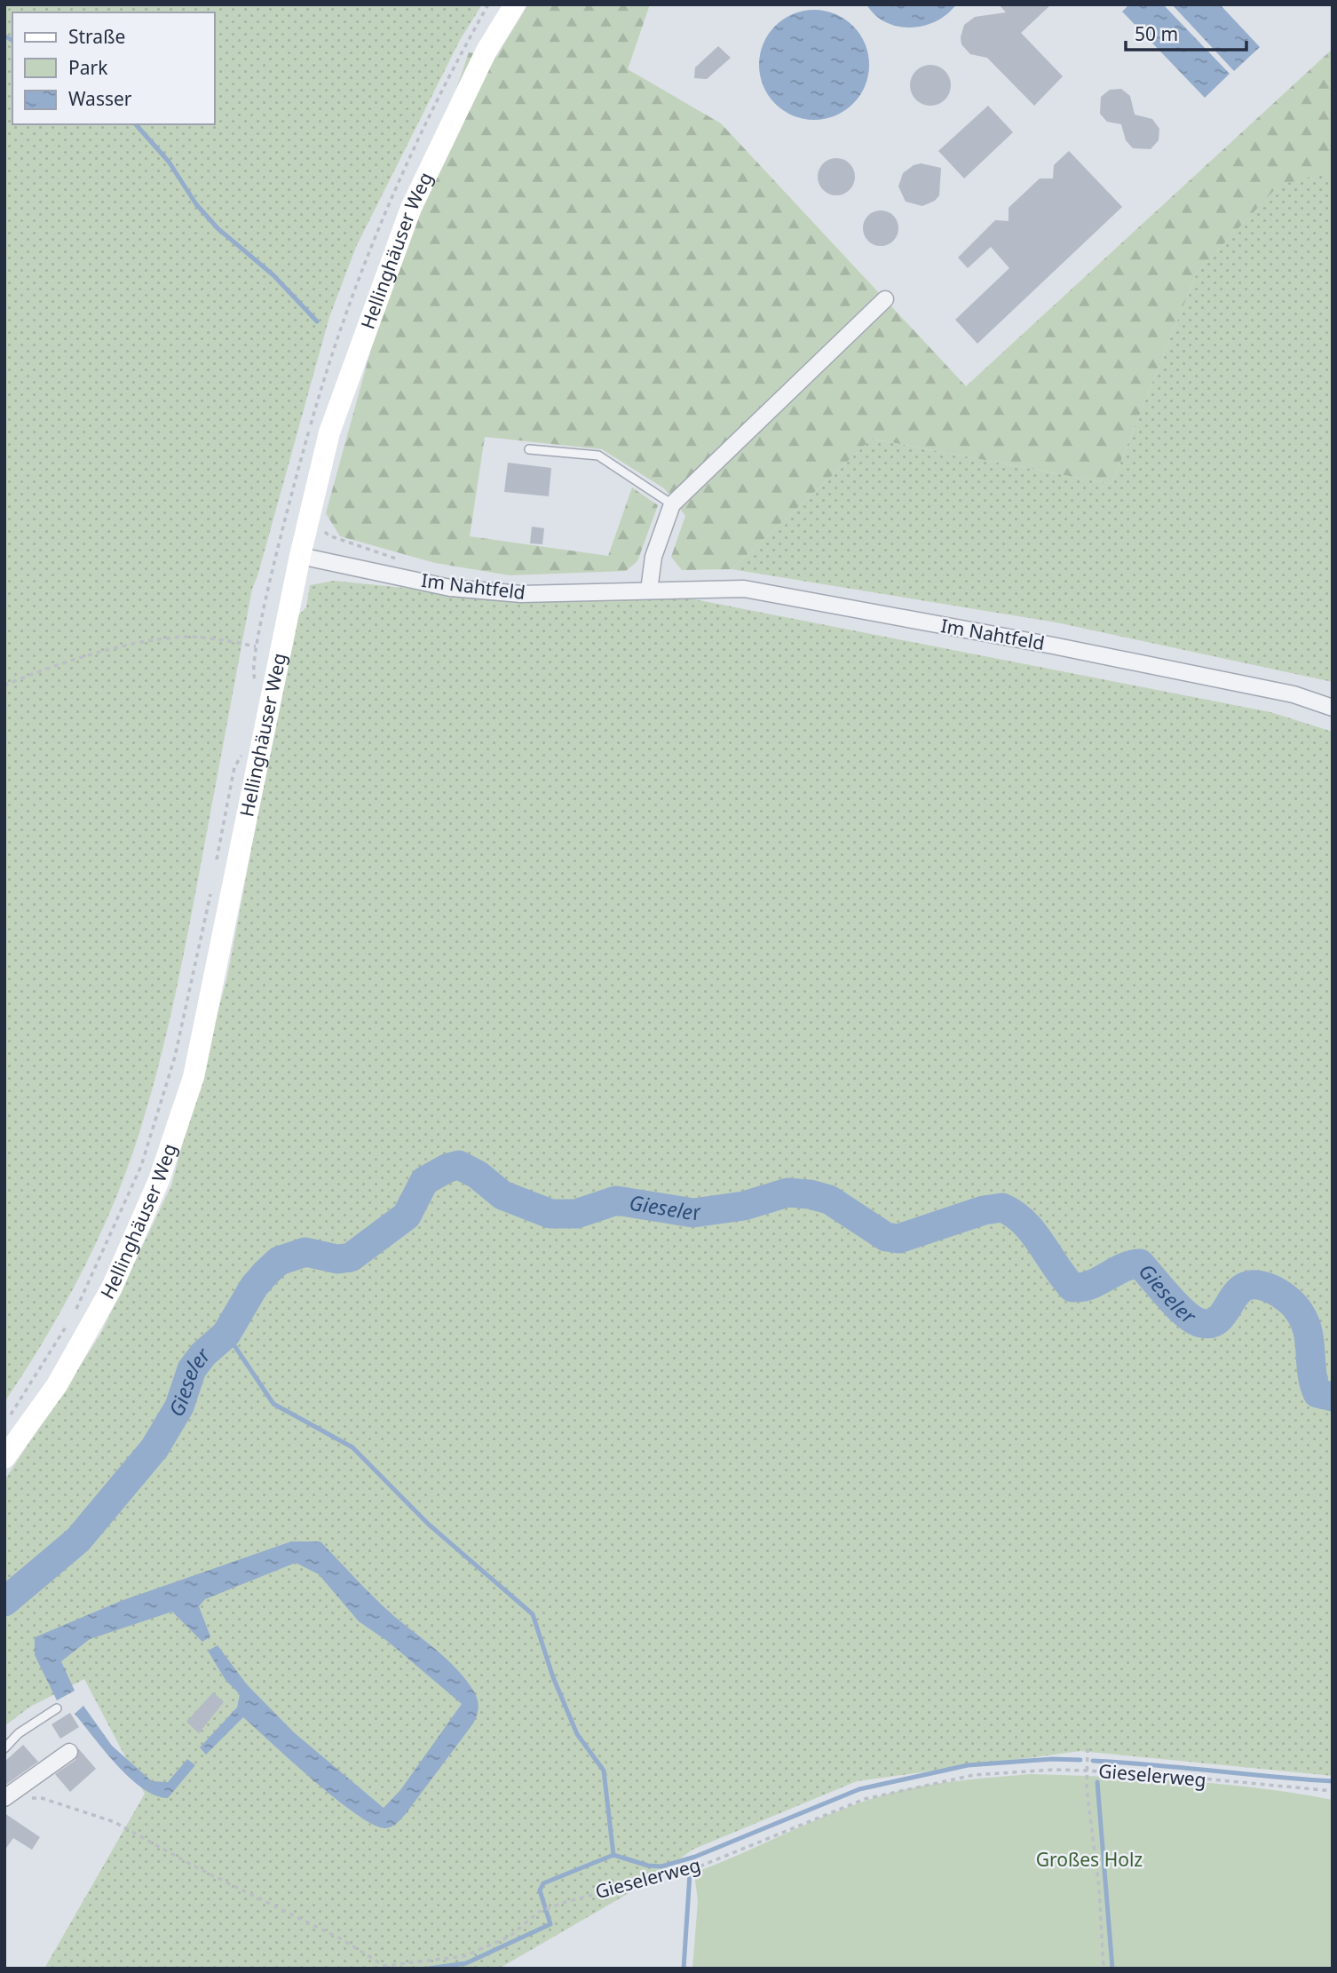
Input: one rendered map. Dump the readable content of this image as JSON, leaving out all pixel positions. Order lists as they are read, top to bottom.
{
  "streets": {
    "street": ["Hellinghäuser Weg", "Im Nahtfeld"],
    "path": ["Gieselerweg"]
  },
  "crossings": [
    ["Hellinghäuser Weg", "Im Nahtfeld"]
  ],
  "water": ["Gieseler"],
  "parks": ["Großes Holz"],
  "legend": ["Straße", "Park", "Wasser"],
  "scale_bar": "50 m"
}
